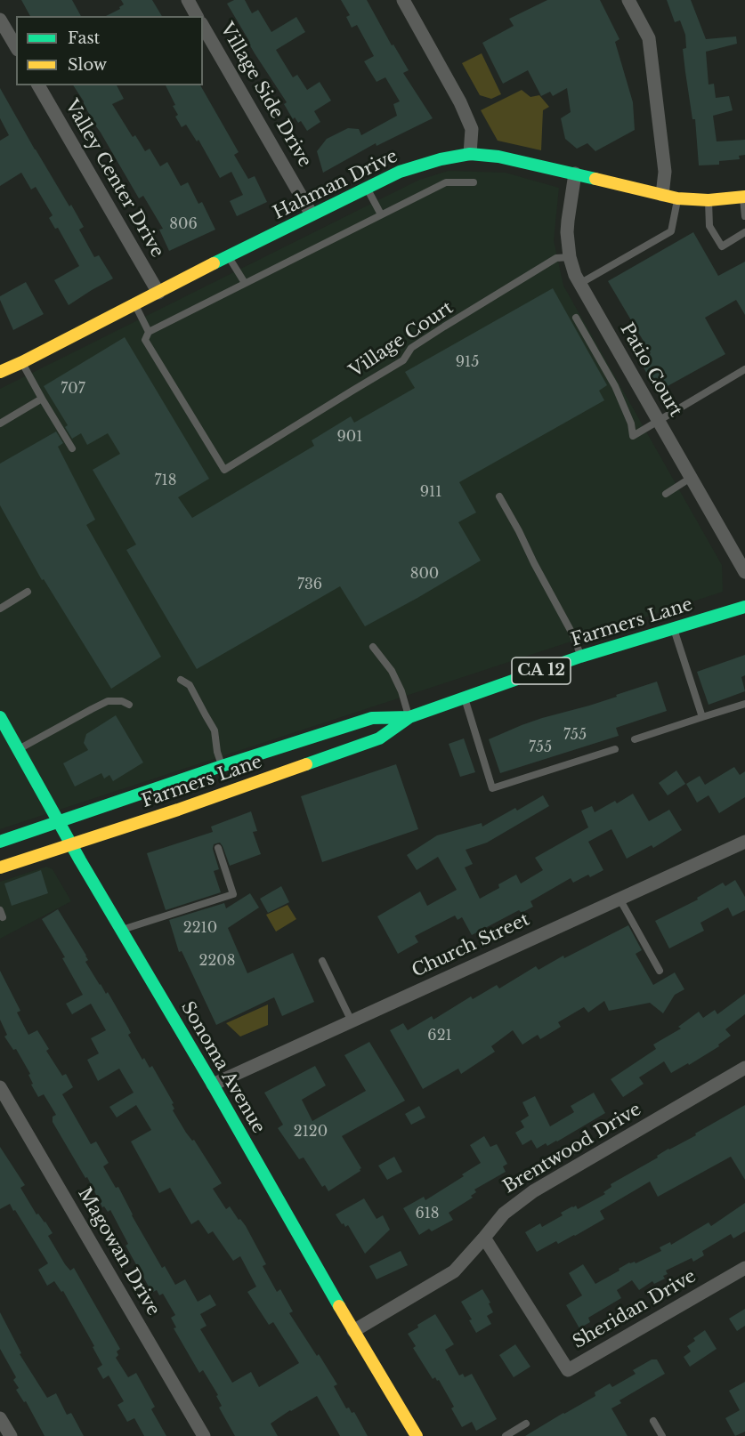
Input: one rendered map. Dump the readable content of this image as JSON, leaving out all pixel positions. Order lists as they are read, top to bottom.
{
  "streets": {
    "street": [
      "Village Side Drive",
      "Valley Center Drive",
      "Hahman Drive",
      "Patio Court",
      "Farmers Lane",
      "CA 12",
      "Church Street",
      "Sonoma Avenue",
      "Brentwood Drive",
      "Magowan Drive",
      "Sheridan Drive"
    ],
    "lane": ["Village Court"]
  },
  "crossings": [
    ["Village Side Drive", "Hahman Drive"],
    ["Valley Center Drive", "Hahman Drive"],
    ["Hahman Drive", "Patio Court"],
    ["Village Court", "Patio Court"],
    ["Farmers Lane", "Sonoma Avenue"],
    ["Church Street", "Sonoma Avenue"],
    ["Sonoma Avenue", "Brentwood Drive"],
    ["Brentwood Drive", "Sheridan Drive"]
  ],
  "house_numbers": [
    "806",
    "915",
    "707",
    "901",
    "718",
    "911",
    "800",
    "736",
    "755",
    "755",
    "2210",
    "2208",
    "621",
    "2120",
    "618"
  ],
  "legend": ["Fast", "Slow"]
}
